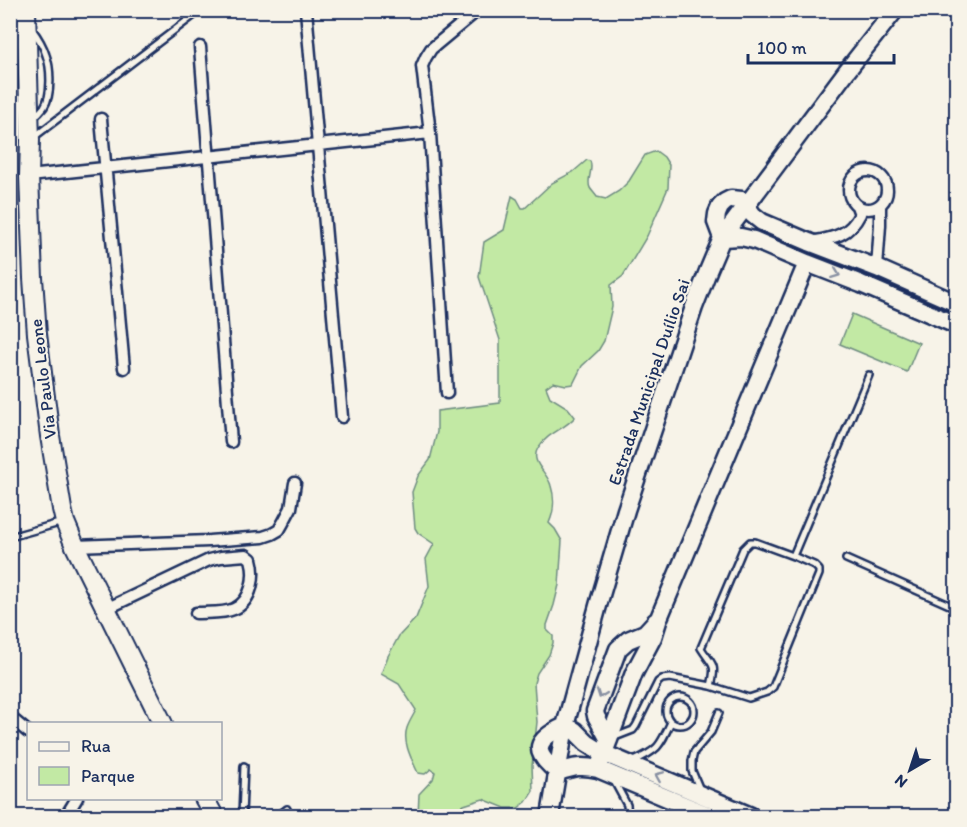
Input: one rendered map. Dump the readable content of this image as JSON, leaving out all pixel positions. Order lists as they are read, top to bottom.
{
  "streets": {
    "main road": ["Via Paulo Leone"],
    "street": ["Estrada Municipal Duílio Sai"]
  },
  "legend": ["Rua", "Parque"],
  "scale_bar": "100 m",
  "north": "bottom left"
}
